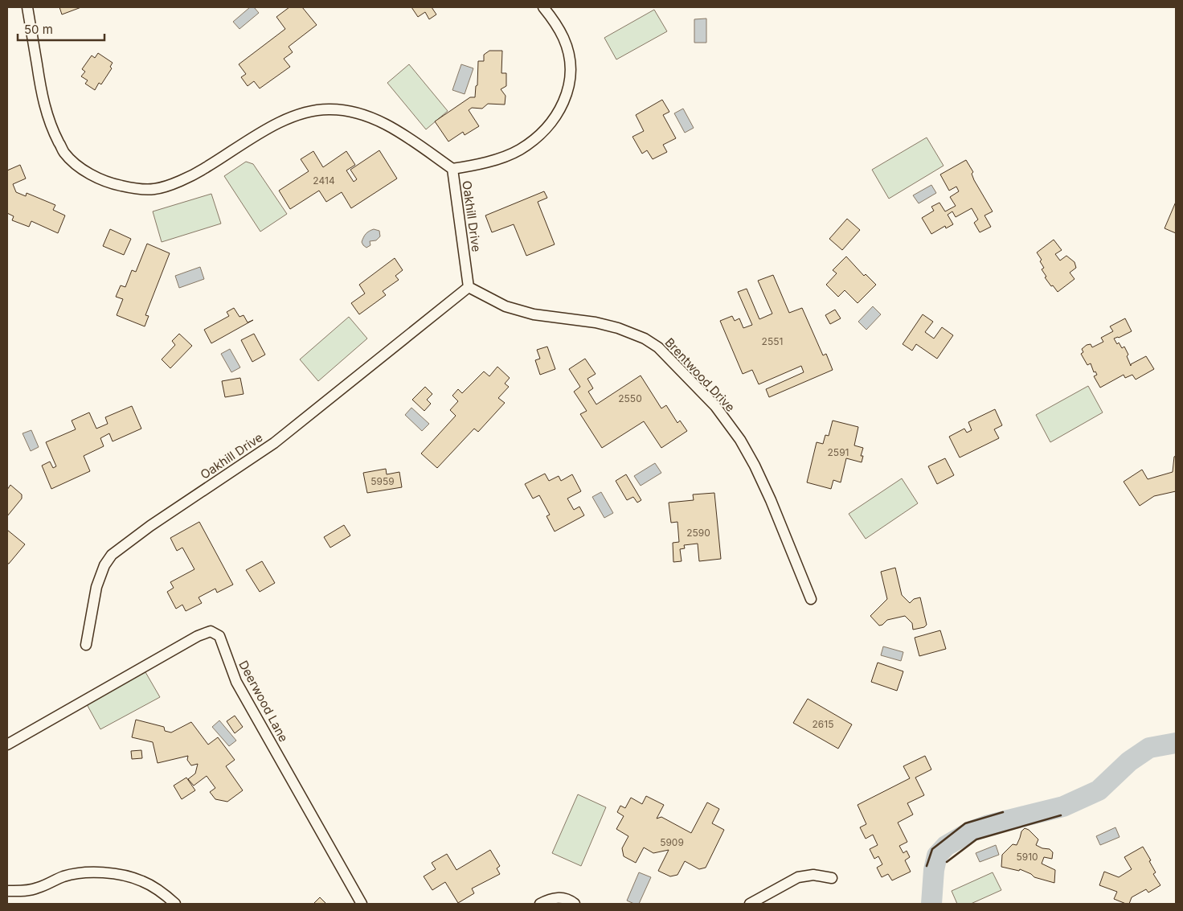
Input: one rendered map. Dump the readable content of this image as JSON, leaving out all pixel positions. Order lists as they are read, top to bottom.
{
  "streets": {
    "street": ["Oakhill Drive", "Brentwood Drive", "Deerwood Lane"]
  },
  "crossings": [
    ["Oakhill Drive", "Brentwood Drive"]
  ],
  "house_numbers": [
    "2414",
    "2551",
    "2550",
    "2591",
    "5959",
    "2590",
    "2615",
    "5909",
    "5910"
  ],
  "scale_bar": "50 m"
}
